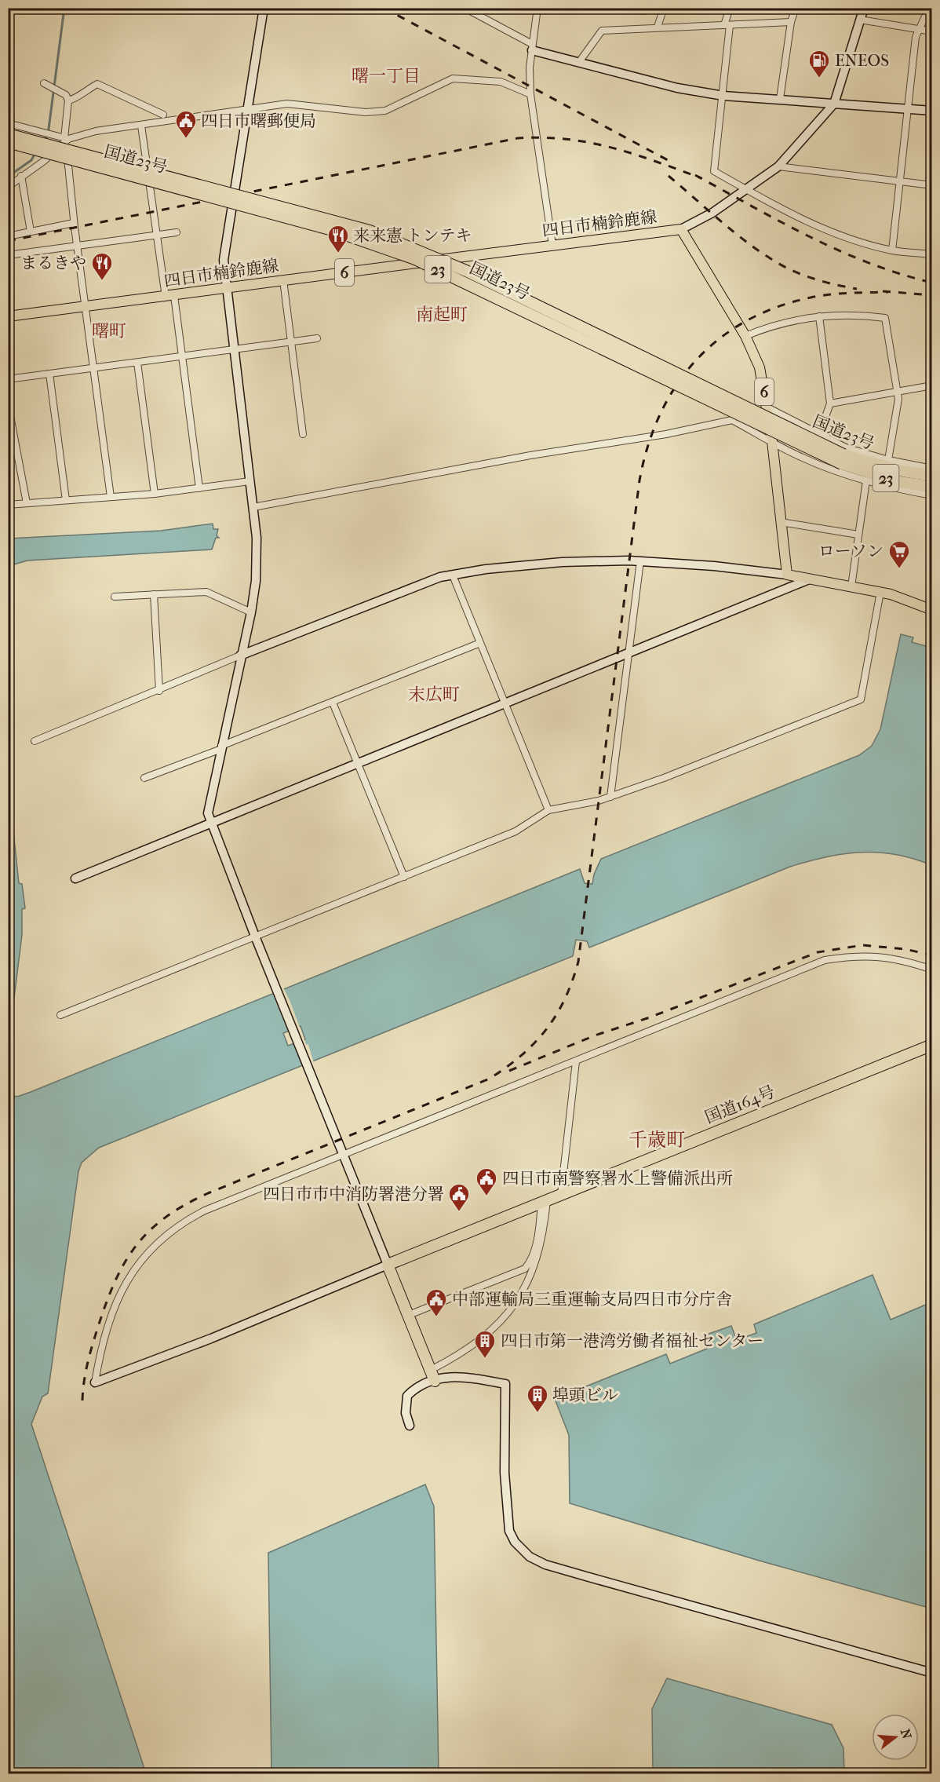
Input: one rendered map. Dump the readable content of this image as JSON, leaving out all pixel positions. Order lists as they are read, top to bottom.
{
  "streets": {
    "highway": ["国道23号", "23", "国道164号"],
    "main road": ["四日市楠鈴鹿線", "6"]
  },
  "districts": [
    "曙一丁目",
    "南起町",
    "曙町",
    "末広町",
    "千歳町"
  ],
  "places": {
    "fuel station": ["ENEOS"],
    "public building": [
      "四日市曙郵便局",
      "四日市南警察署水上警備派出所",
      "四日市市中消防署港分署",
      "中部運輸局三重運輸支局四日市分庁舎"
    ],
    "restaurant": ["来来憲 トンテキ", "まるきや"],
    "supermarket": ["ローソン"],
    "building": ["四日市第一港湾労働者福祉センター", "埠頭ビル"]
  },
  "north": "right"
}
